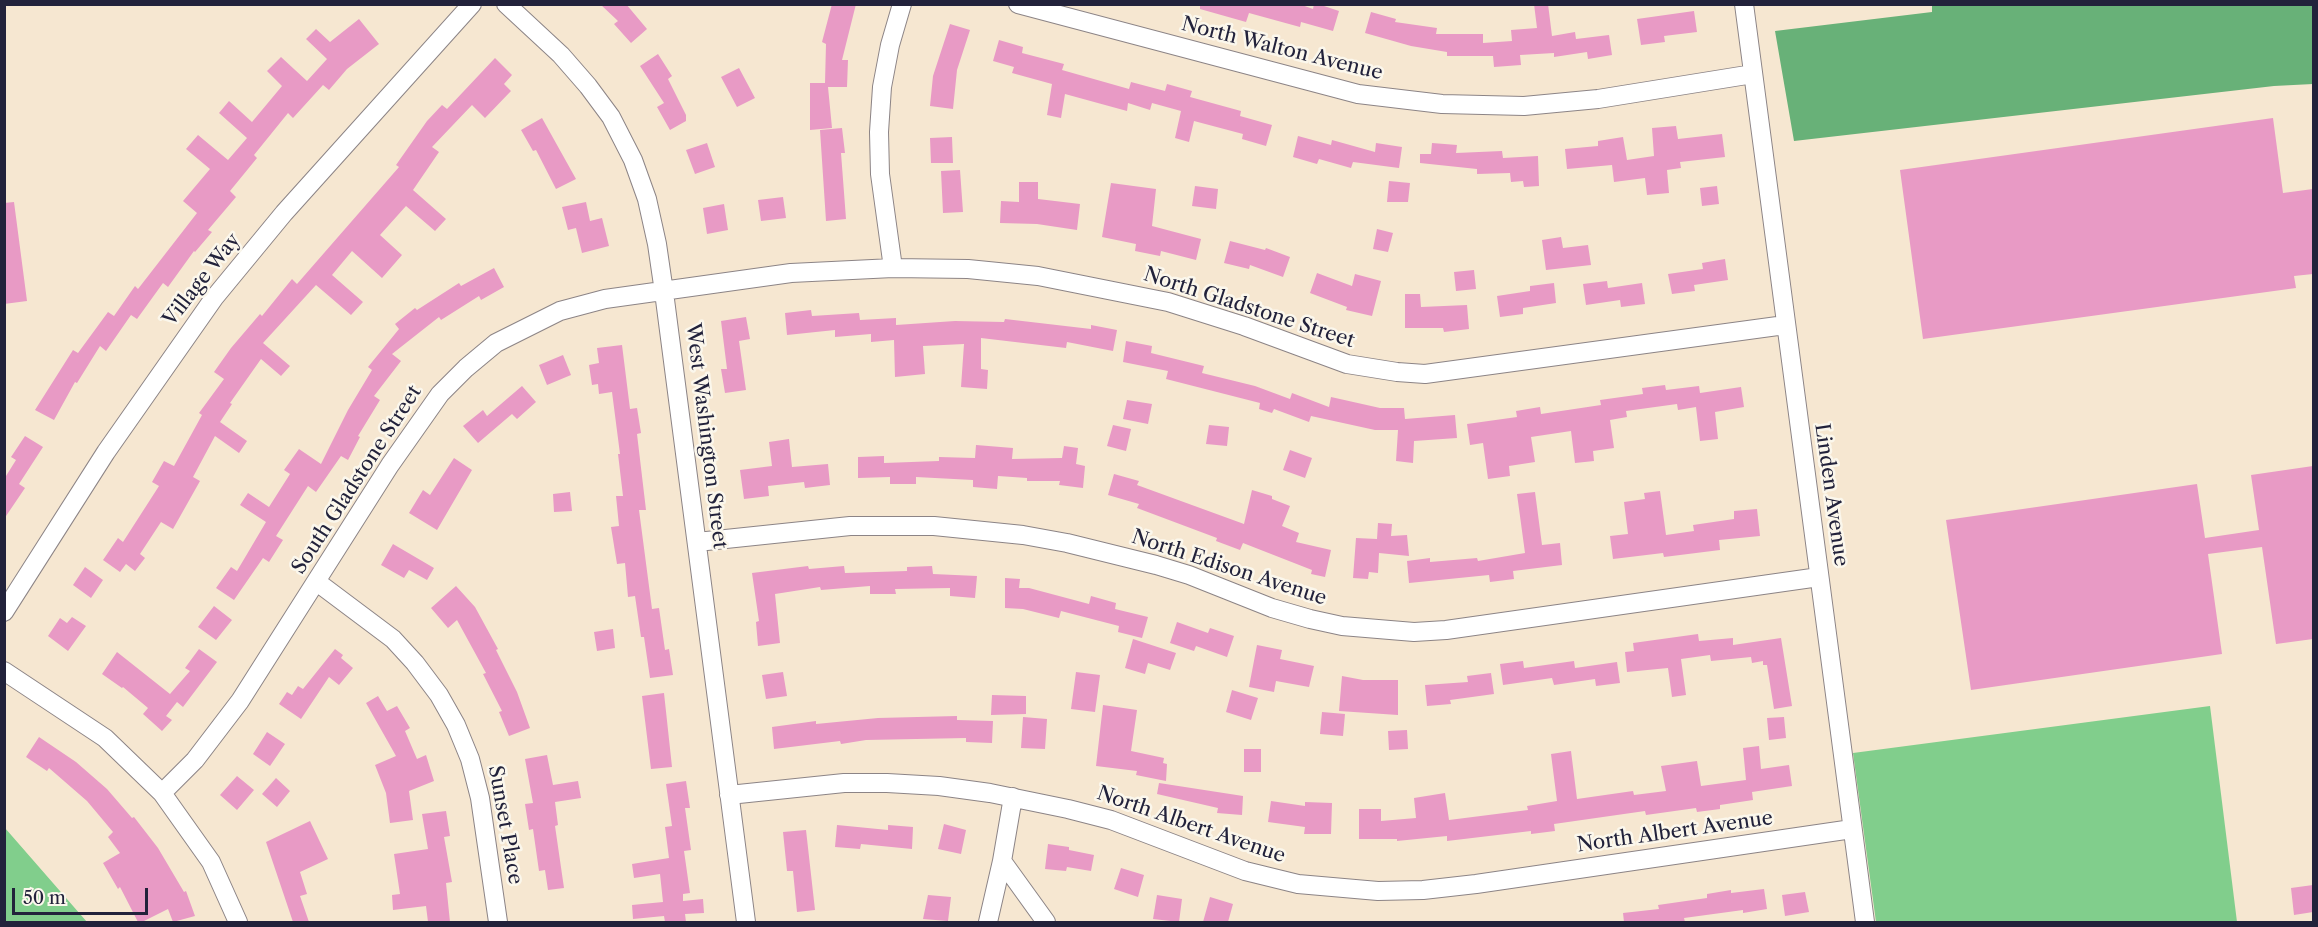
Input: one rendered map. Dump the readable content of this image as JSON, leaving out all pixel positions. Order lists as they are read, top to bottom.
{
  "streets": {
    "street": [
      "North Walton Avenue",
      "Village Way",
      "North Gladstone Street",
      "West Washington Street",
      "South Gladstone Street",
      "Linden Avenue",
      "North Edison Avenue",
      "Sunset Place",
      "North Albert Avenue"
    ]
  },
  "crossings": [
    ["North Walton Avenue", "Linden Avenue"],
    ["North Gladstone Street", "West Washington Street"],
    ["North Gladstone Street", "South Gladstone Street"],
    ["North Gladstone Street", "Linden Avenue"],
    ["West Washington Street", "South Gladstone Street"],
    ["West Washington Street", "North Edison Avenue"],
    ["West Washington Street", "North Albert Avenue"],
    ["South Gladstone Street", "Sunset Place"],
    ["Linden Avenue", "North Edison Avenue"],
    ["Linden Avenue", "North Albert Avenue"]
  ],
  "scale_bar": "50 m"
}
